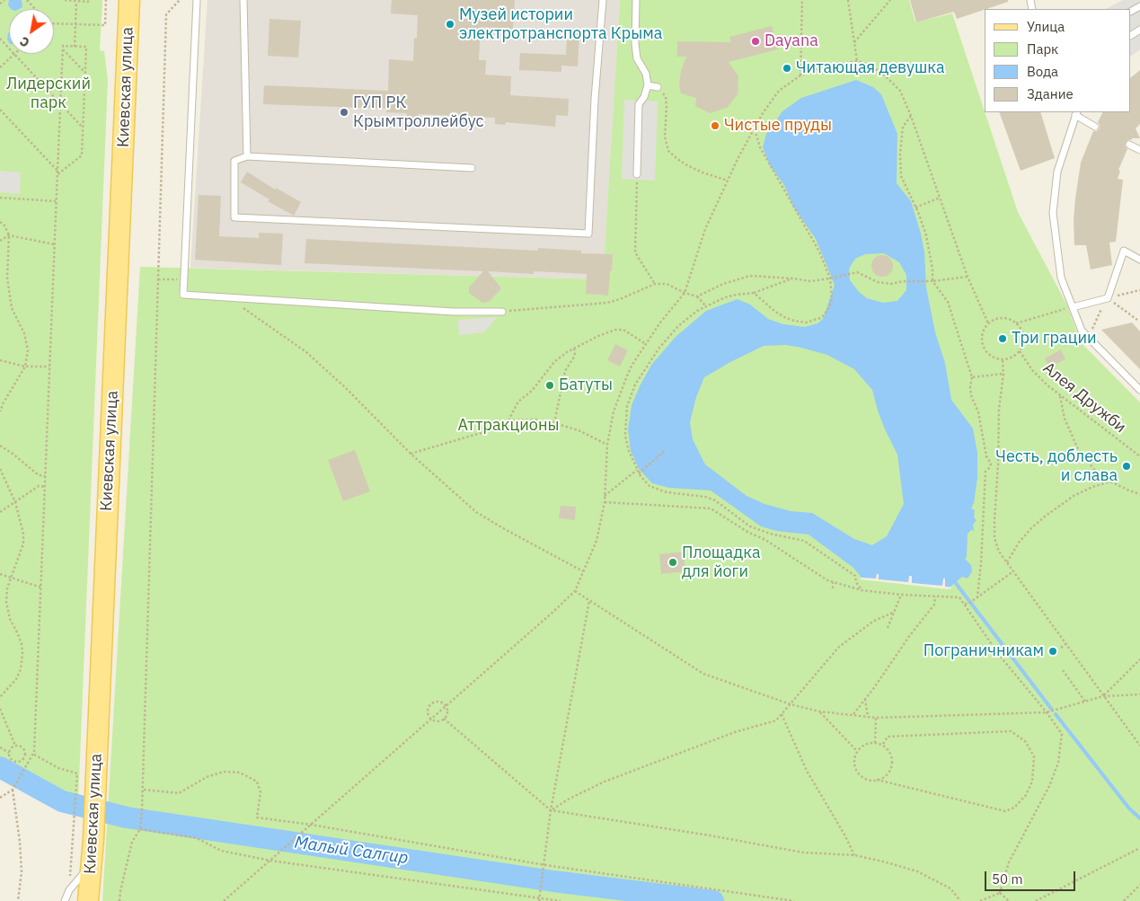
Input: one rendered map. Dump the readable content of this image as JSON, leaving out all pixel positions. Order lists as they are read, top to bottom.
{
  "streets": {
    "main road": ["Киевская улица"],
    "path": ["Алея Дружби"]
  },
  "water": ["Малый Салгир"],
  "parks": ["Лидерский парк", "Аттракционы"],
  "places": [
    "Музей истории электротранспорта Крыма",
    "Dayana",
    "Читающая девушка",
    "ГУП РК Крымтроллейбус",
    "Чистые пруды",
    "Три грации",
    "Батуты",
    "Честь, доблесть и слава",
    "Площадка для йоги",
    "Пограничникам"
  ],
  "legend": [
    "Улица",
    "Парк",
    "Вода",
    "Здание"
  ],
  "scale_bar": "50 m",
  "north": "bottom left"
}
